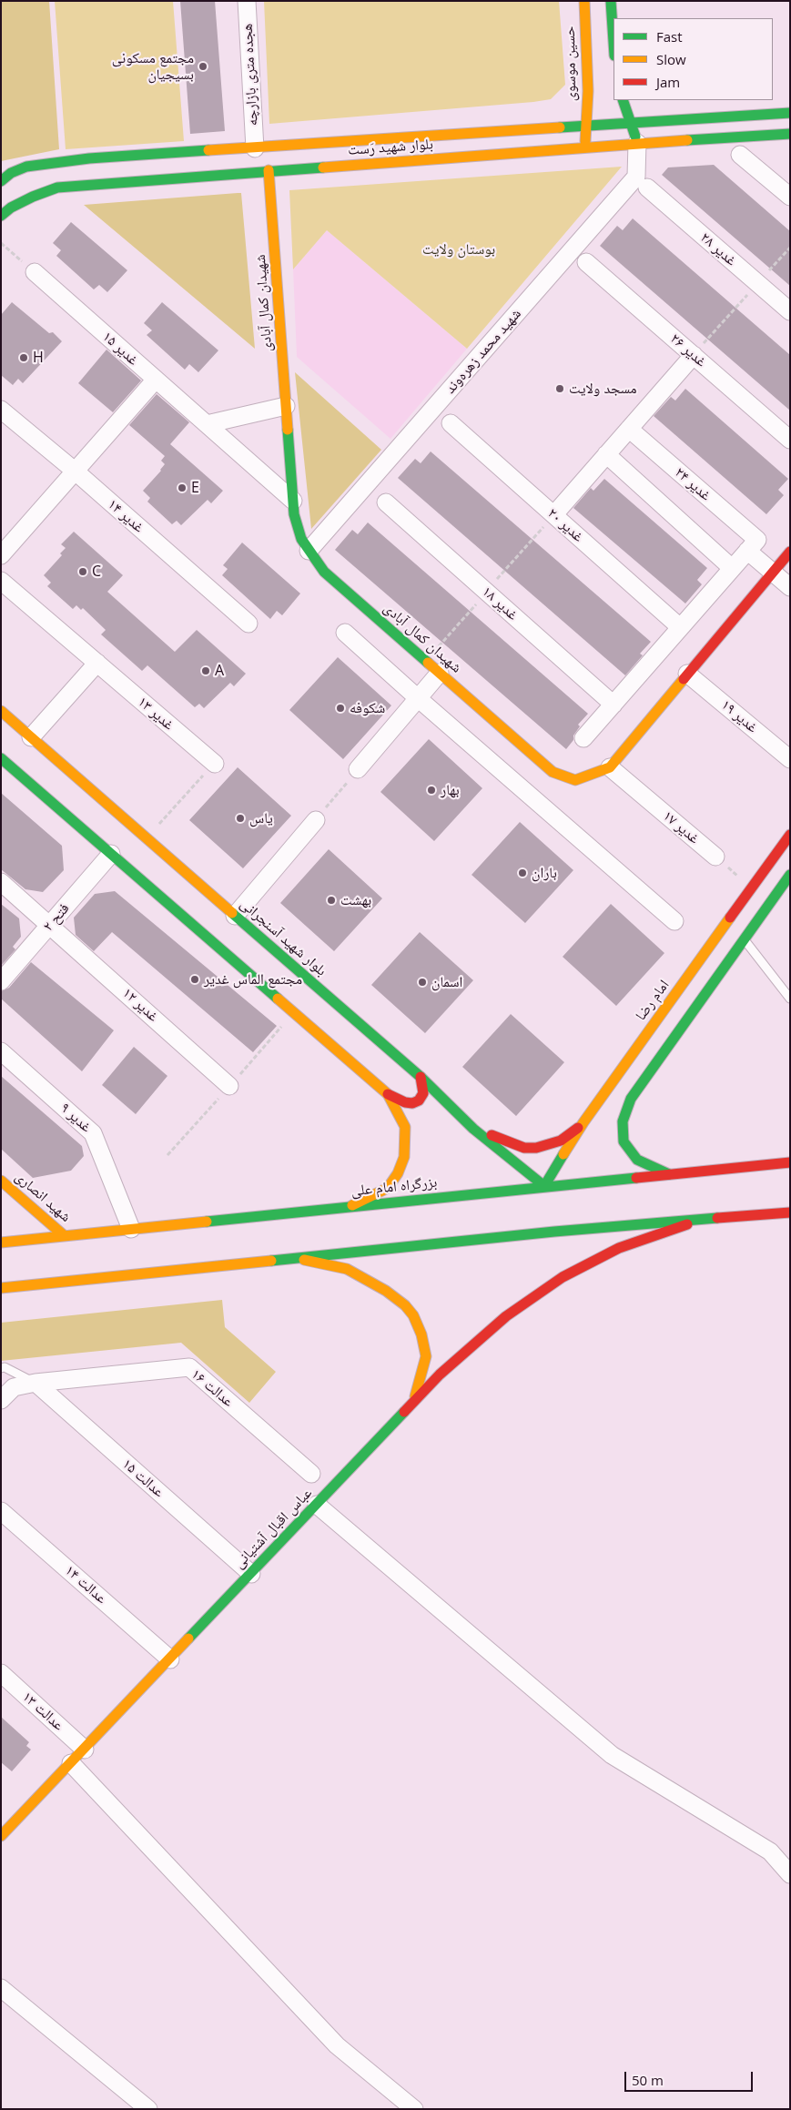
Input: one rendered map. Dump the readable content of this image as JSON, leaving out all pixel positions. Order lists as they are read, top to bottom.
{
  "streets": {
    "main road": [
      "حسین موسوی",
      "بلوار شهید رَست",
      "شهیدان کمال آبادی",
      "بلوار شهید آسنجرانی",
      "امام رضا",
      "بزرگراه امام علی",
      "شهید انصاری",
      "عباس اقبال آشتیانی"
    ],
    "street": [
      "هجده متری بازارچه",
      "غدیر ۲۸",
      "غدیر ۱۵",
      "غدیر ۲۶",
      "شهید محمد زهره‌وند",
      "غدیر ۲۴",
      "غدیر ۱۴",
      "غدیر ۲۰",
      "غدیر ۱۸",
      "غدیر ۱۳",
      "غدیر ۱۹",
      "غدیر ۱۷",
      "فتح ۲",
      "غدیر ۱۲",
      "غدیر ۹",
      "عدالت ۱۶",
      "عدالت ۱۵",
      "عدالت ۱۴",
      "عدالت ۱۳"
    ]
  },
  "crossings": [
    ["حسین موسوی", "بلوار شهید رَست"],
    ["هجده متری بازارچه", "بلوار شهید رَست"],
    ["بلوار شهید رَست", "شهیدان کمال آبادی"],
    ["بلوار شهید رَست", "شهید محمد زهره‌وند"],
    ["شهیدان کمال آبادی", "غدیر ۱۵"],
    ["شهیدان کمال آبادی", "شهید محمد زهره‌وند"],
    ["شهیدان کمال آبادی", "غدیر ۱۷"],
    ["فتح ۲", "غدیر ۱۲"],
    ["بلوار شهید آسنجرانی", "امام رضا"],
    ["بلوار شهید آسنجرانی", "بزرگراه امام علی"],
    ["امام رضا", "بزرگراه امام علی"],
    ["غدیر ۹", "بزرگراه امام علی"],
    ["بزرگراه امام علی", "شهید انصاری"],
    ["عدالت ۱۶", "عدالت ۱۵"],
    ["عدالت ۱۵", "عباس اقبال آشتیانی"],
    ["عباس اقبال آشتیانی", "عدالت ۱۴"],
    ["عباس اقبال آشتیانی", "عدالت ۱۳"]
  ],
  "parks": ["بوستان ولایت"],
  "places": [
    "مجتمع مسکونی بسیجیان",
    "H",
    "مسجد ولایت",
    "E",
    "C",
    "A",
    "شکوفه",
    "بهار",
    "یاس",
    "باران",
    "بهشت",
    "مجتمع الماس غدیر",
    "اسمان"
  ],
  "legend": ["Fast", "Slow", "Jam"],
  "scale_bar": "50 m"
}
